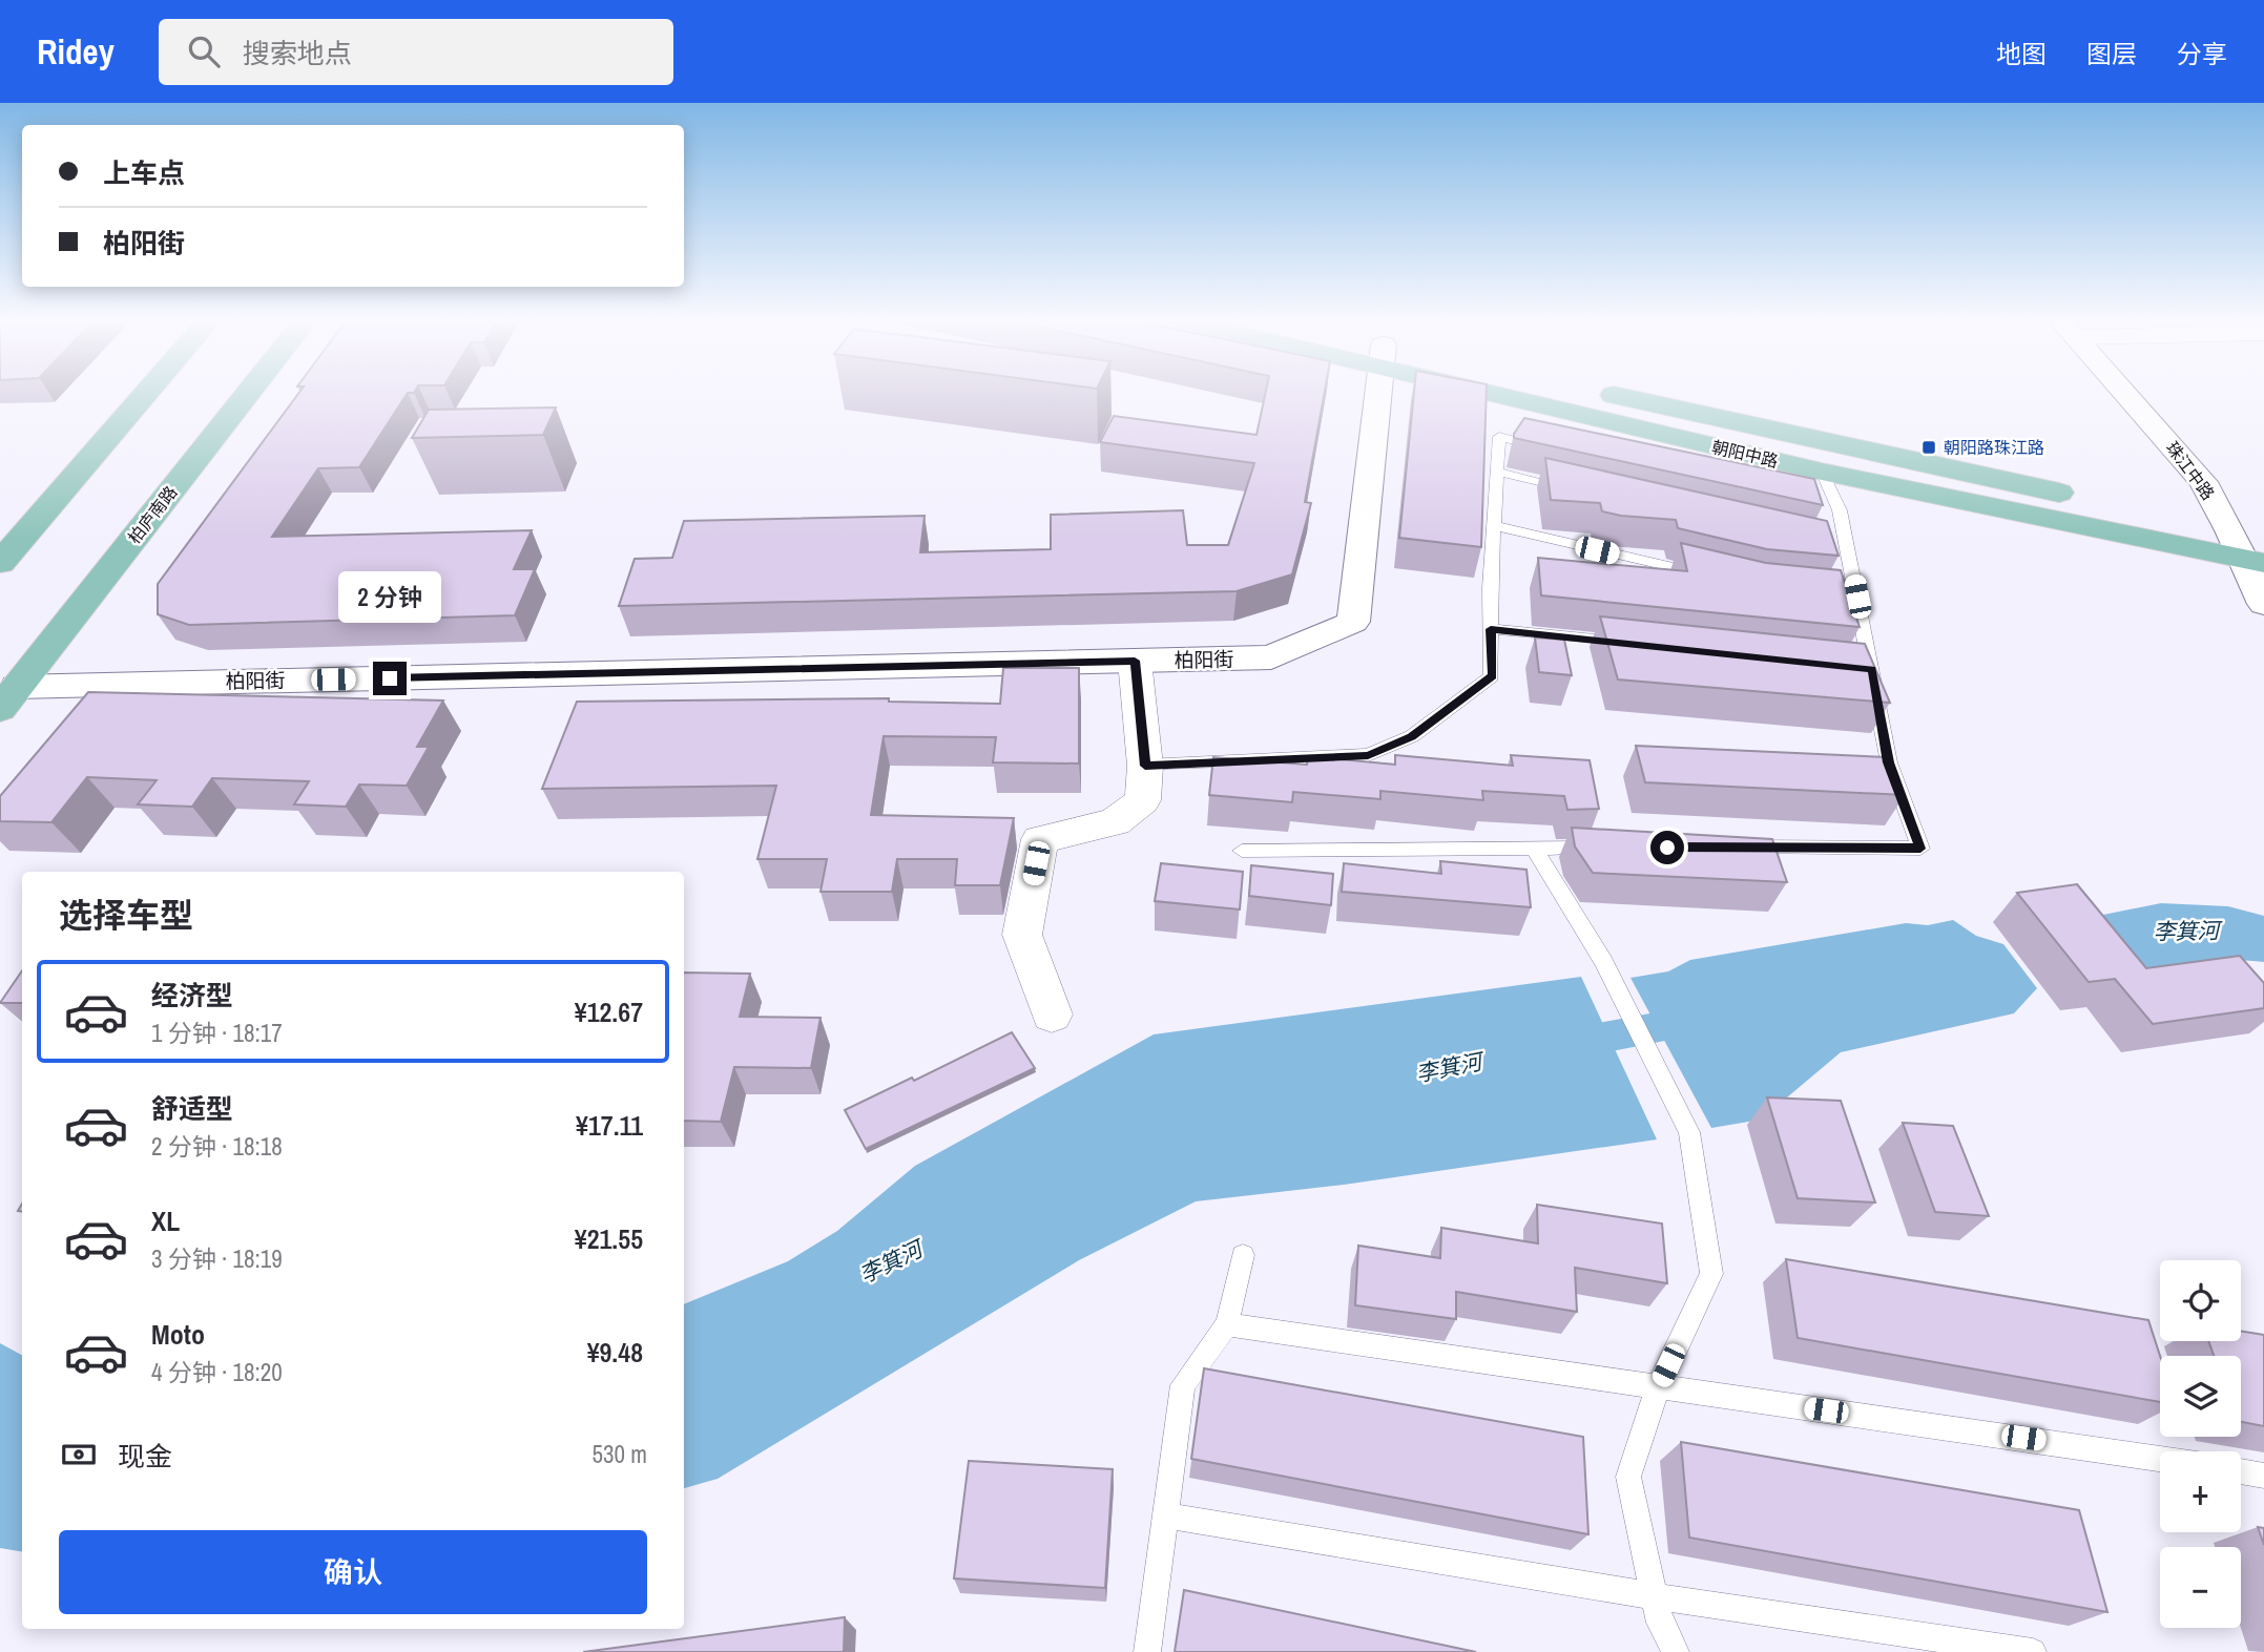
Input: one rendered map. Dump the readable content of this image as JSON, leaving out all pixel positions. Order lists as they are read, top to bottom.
{
  "streets": {
    "main road": ["朝阳中路", "柏庐南路"],
    "street": ["珠江中路", "柏阳街"]
  },
  "crossings": [
    ["朝阳中路", "珠江中路"],
    ["柏庐南路", "柏阳街"]
  ],
  "water": ["李箕河"],
  "places": {
    "transit": ["朝阳路珠江路"]
  },
  "page": {
    "header": "Ridey",
    "search": "搜索地点",
    "nav": ["地图", "图层", "分享"],
    "banner": ["上车点", "柏阳街"],
    "bubble": "2 分钟",
    "heading": "选择车型",
    "list": [
      {
        "name": "经济型",
        "note": "1 分钟 · 18:17",
        "value": "¥12.67"
      },
      {
        "name": "舒适型",
        "note": "2 分钟 · 18:18",
        "value": "¥17.11"
      },
      {
        "name": "XL",
        "note": "3 分钟 · 18:19",
        "value": "¥21.55"
      },
      {
        "name": "Moto",
        "note": "4 分钟 · 18:20",
        "value": "¥9.48"
      }
    ],
    "map_buttons": ["+", "−"],
    "pay": ["现金", "530 m"],
    "buttons": "确认"
  }
}
